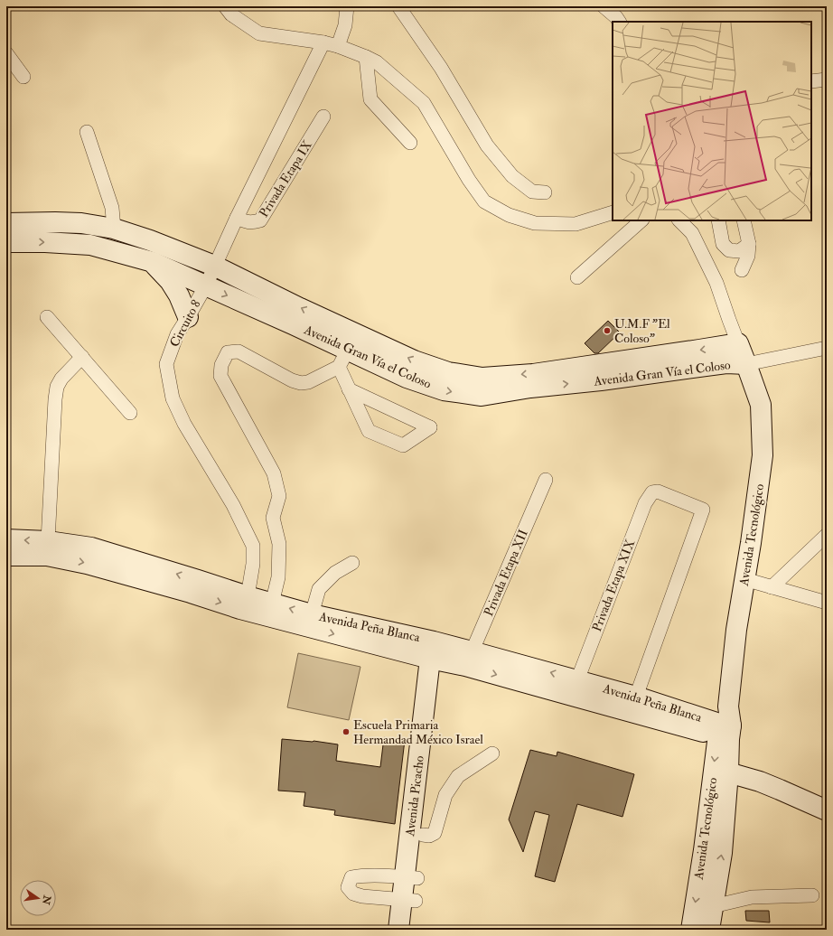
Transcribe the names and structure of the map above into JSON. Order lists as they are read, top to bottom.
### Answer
{
  "streets": {
    "main road": [
      "Avenida Gran Vía el Coloso",
      "Avenida Tecnológico",
      "Avenida Peña Blanca",
      "Avenida Picacho"
    ],
    "street": [
      "Privada Etapa IX",
      "Circuito 8",
      "Privada Etapa XII",
      "Privada Etapa XIX"
    ]
  },
  "crossings": [
    ["Privada Etapa IX", "Circuito 8"],
    ["Circuito 8", "Avenida Gran Vía el Coloso"],
    ["Circuito 8", "Avenida Peña Blanca"],
    ["Avenida Gran Vía el Coloso", "Avenida Tecnológico"],
    ["Avenida Tecnológico", "Avenida Peña Blanca"],
    ["Privada Etapa XII", "Avenida Peña Blanca"],
    ["Privada Etapa XIX", "Avenida Peña Blanca"],
    ["Avenida Peña Blanca", "Avenida Picacho"]
  ],
  "places": ["U.M.F \"El Coloso\"", "Escuela Primaria Hermandad México Israel"],
  "north": "right"
}
